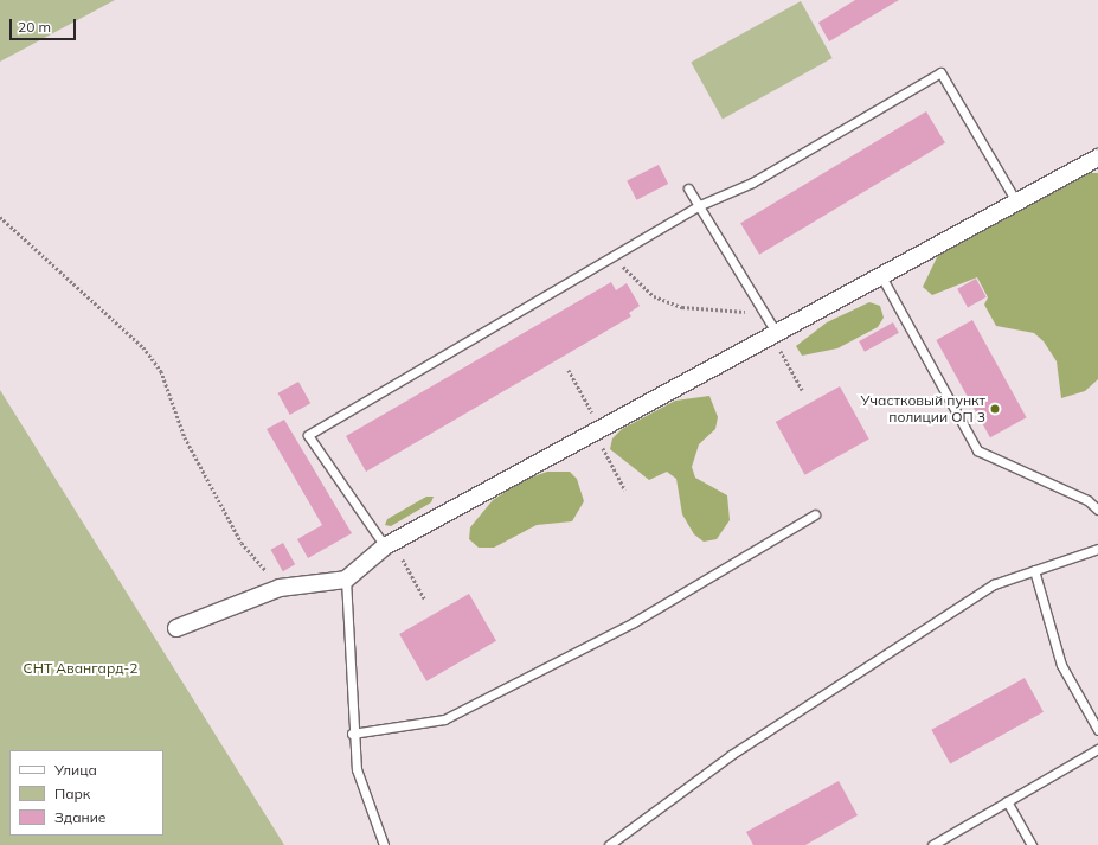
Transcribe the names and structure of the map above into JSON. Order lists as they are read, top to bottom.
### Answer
{
  "parks": ["СНТ Авангард-2"],
  "places": ["Участковый пункт полиции ОП 3"],
  "legend": ["Улица", "Парк", "Здание"],
  "scale_bar": "20 m"
}
